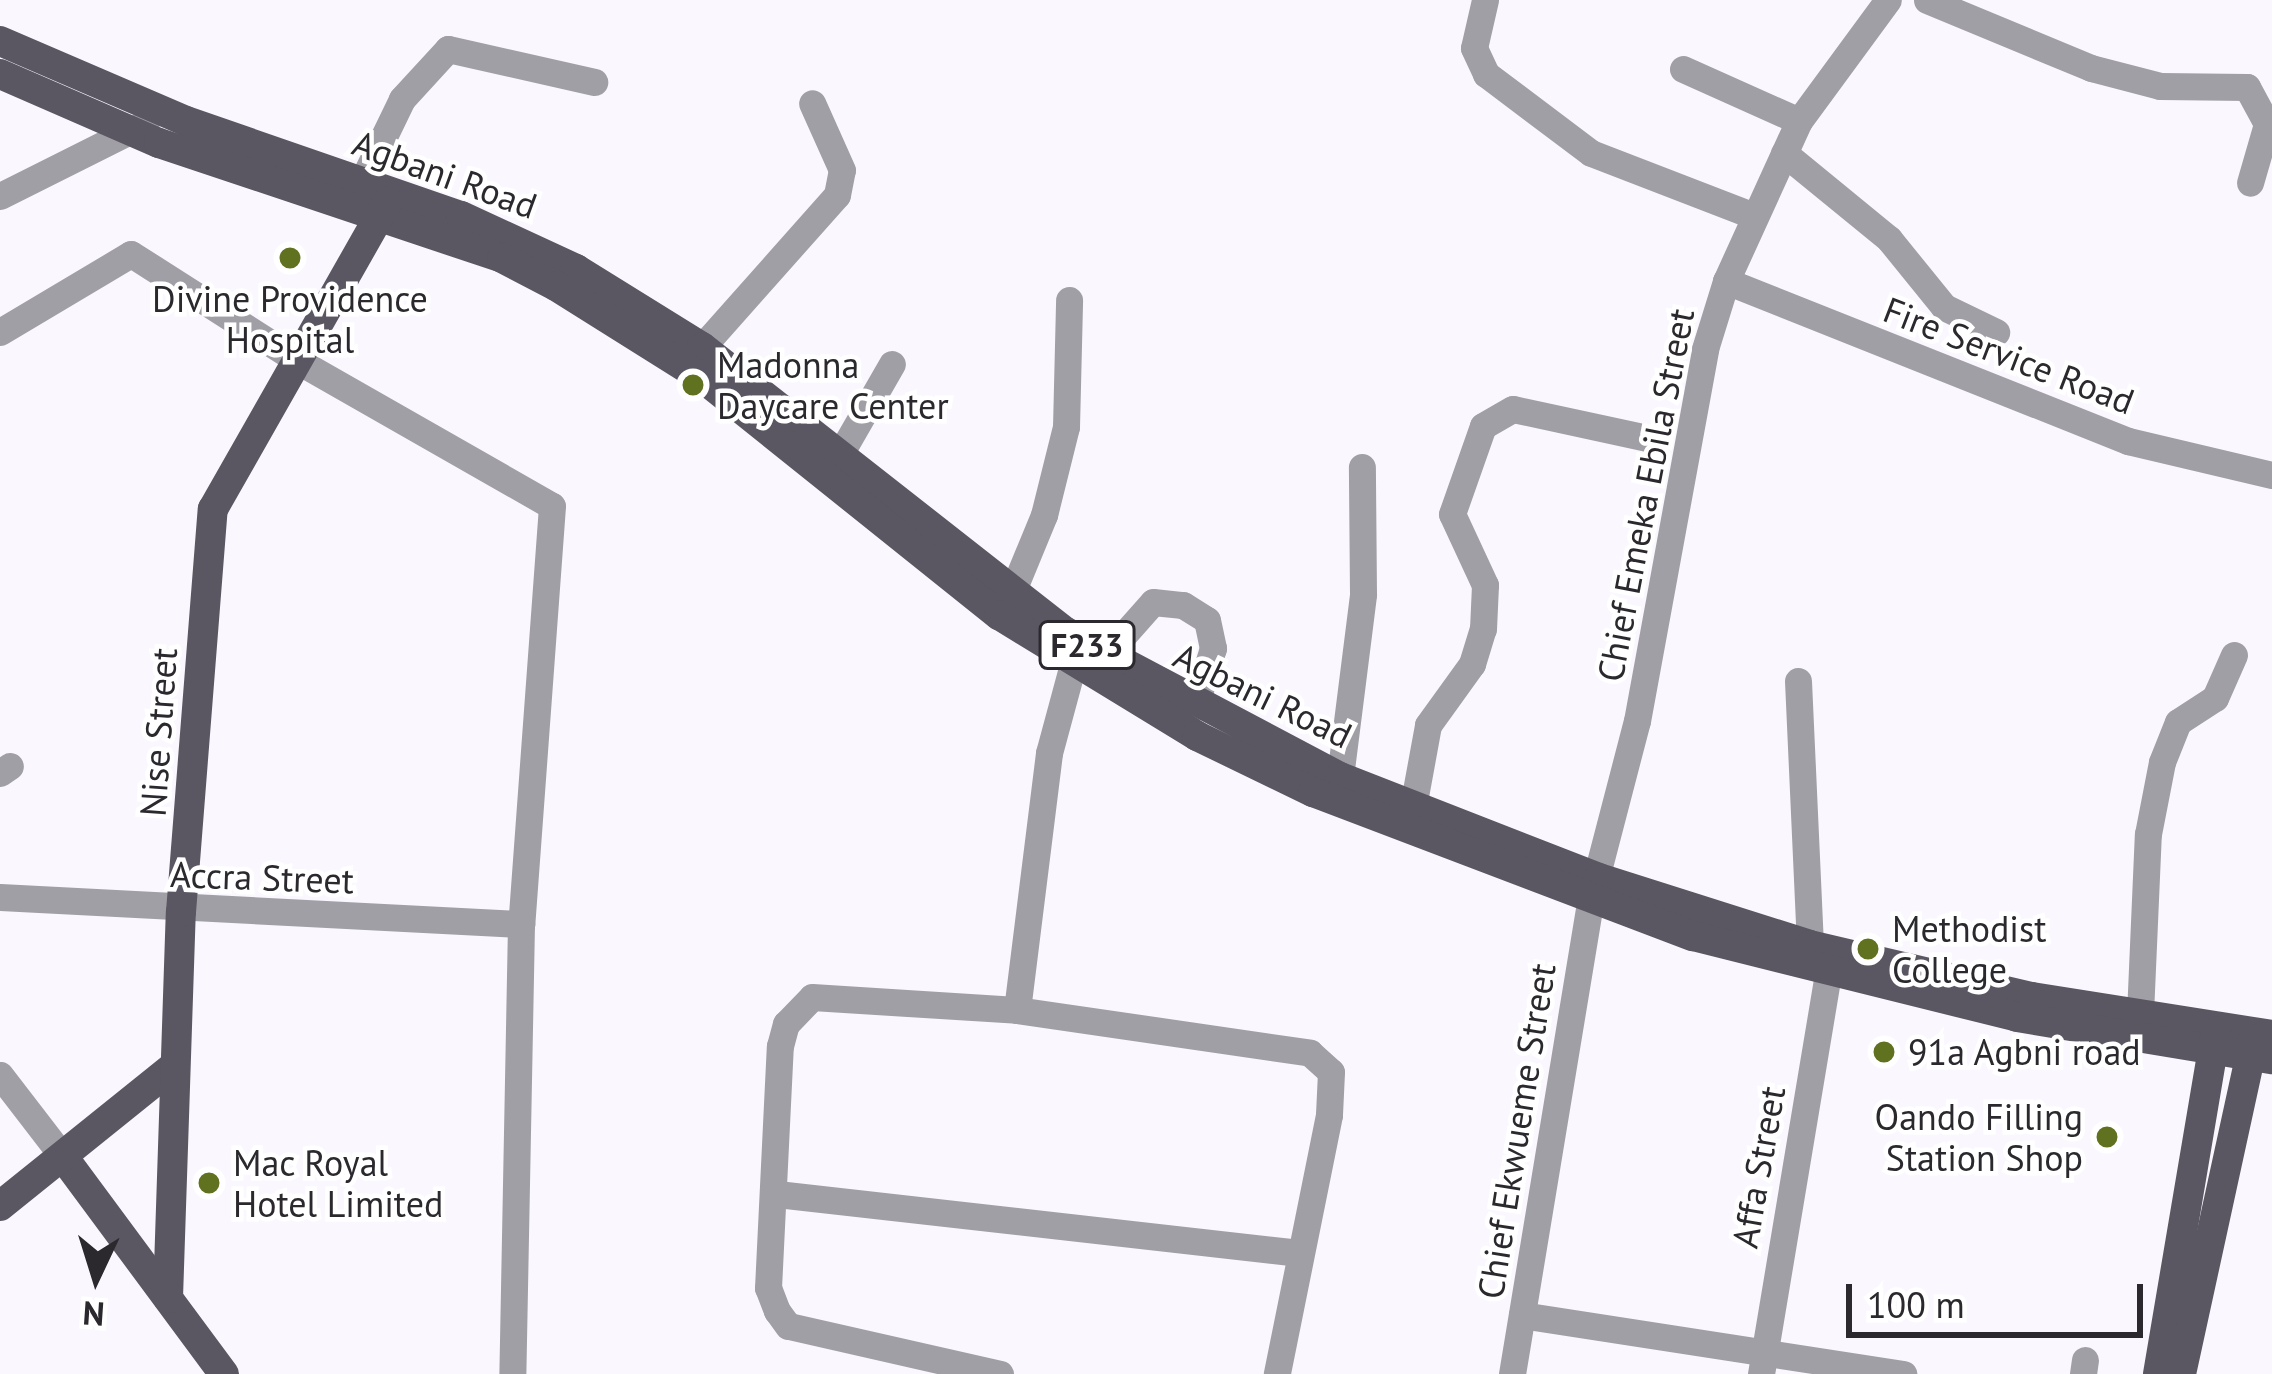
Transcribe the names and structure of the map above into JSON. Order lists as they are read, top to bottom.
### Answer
{
  "streets": {
    "main road": ["Agbani Road", "F233", "Nise Street"],
    "street": [
      "Fire Service Road",
      "Chief Emeka Ebila Street",
      "Accra Street",
      "Chief Ekwueme Street",
      "Affa Street"
    ]
  },
  "crossings": [
    ["Agbani Road", "Chief Emeka Ebila Street"],
    ["Agbani Road", "Nise Street"],
    ["Agbani Road", "Chief Ekwueme Street"],
    ["Agbani Road", "Affa Street"],
    ["Fire Service Road", "Chief Emeka Ebila Street"],
    ["Chief Emeka Ebila Street", "Chief Ekwueme Street"],
    ["Nise Street", "Accra Street"]
  ],
  "places": [
    "Divine Providence Hospital",
    "Madonna Daycare Center",
    "Methodist College",
    "91a Agbni road",
    "Oando Filling Station Shop",
    "Mac Royal Hotel Limited"
  ],
  "scale_bar": "100 m",
  "north": "bottom"
}
